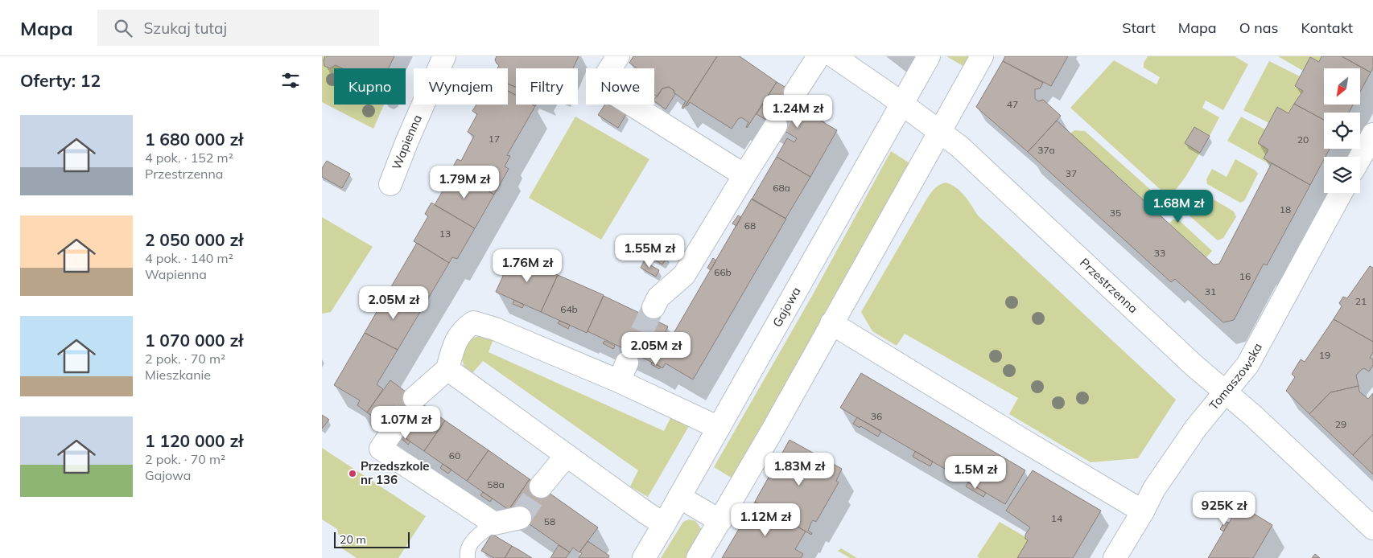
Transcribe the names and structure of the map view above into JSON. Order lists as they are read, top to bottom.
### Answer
{
  "streets": {
    "street": [
      "Wapienna",
      "Przestrzenna",
      "Gajowa",
      "Tomaszowska"
    ]
  },
  "crossings": [
    ["Przestrzenna", "Gajowa"],
    ["Przestrzenna", "Tomaszowska"]
  ],
  "places": ["Przedszkole nr 136"],
  "house_numbers": [
    "47",
    "17",
    "20",
    "37a",
    "37",
    "68a",
    "18",
    "35",
    "68",
    "13",
    "33",
    "66b",
    "16",
    "31",
    "21",
    "64b",
    "19",
    "36",
    "29",
    "60",
    "58a",
    "14",
    "58"
  ],
  "scale_bar": "20 m",
  "north": "bottom left",
  "page": {
    "header": "Mapa",
    "search": "Szukaj tutaj",
    "nav": [
      "Start",
      "Mapa",
      "O nas",
      "Kontakt"
    ],
    "heading": "Oferty: 12",
    "chip": [
      "Kupno",
      "Wynajem",
      "Filtry",
      "Nowe"
    ],
    "price": [
      "1.24M zł",
      "1.79M zł",
      "1.68M zł",
      "1.55M zł",
      "1.76M zł",
      "2.05M zł",
      "2.05M zł",
      "1.07M zł",
      "1.83M zł",
      "1.5M zł",
      "925K zł",
      "1.12M zł"
    ],
    "list": [
      {
        "name": "1 680 000 zł",
        "note": "4 pok. · 152 m² · Przestrzenna"
      },
      {
        "name": "2 050 000 zł",
        "note": "4 pok. · 140 m² · Wapienna"
      },
      {
        "name": "1 070 000 zł",
        "note": "2 pok. · 70 m² · Mieszkanie"
      },
      {
        "name": "1 120 000 zł",
        "note": "2 pok. · 70 m² · Gajowa"
      }
    ],
    "scale": "20 m"
  }
}
